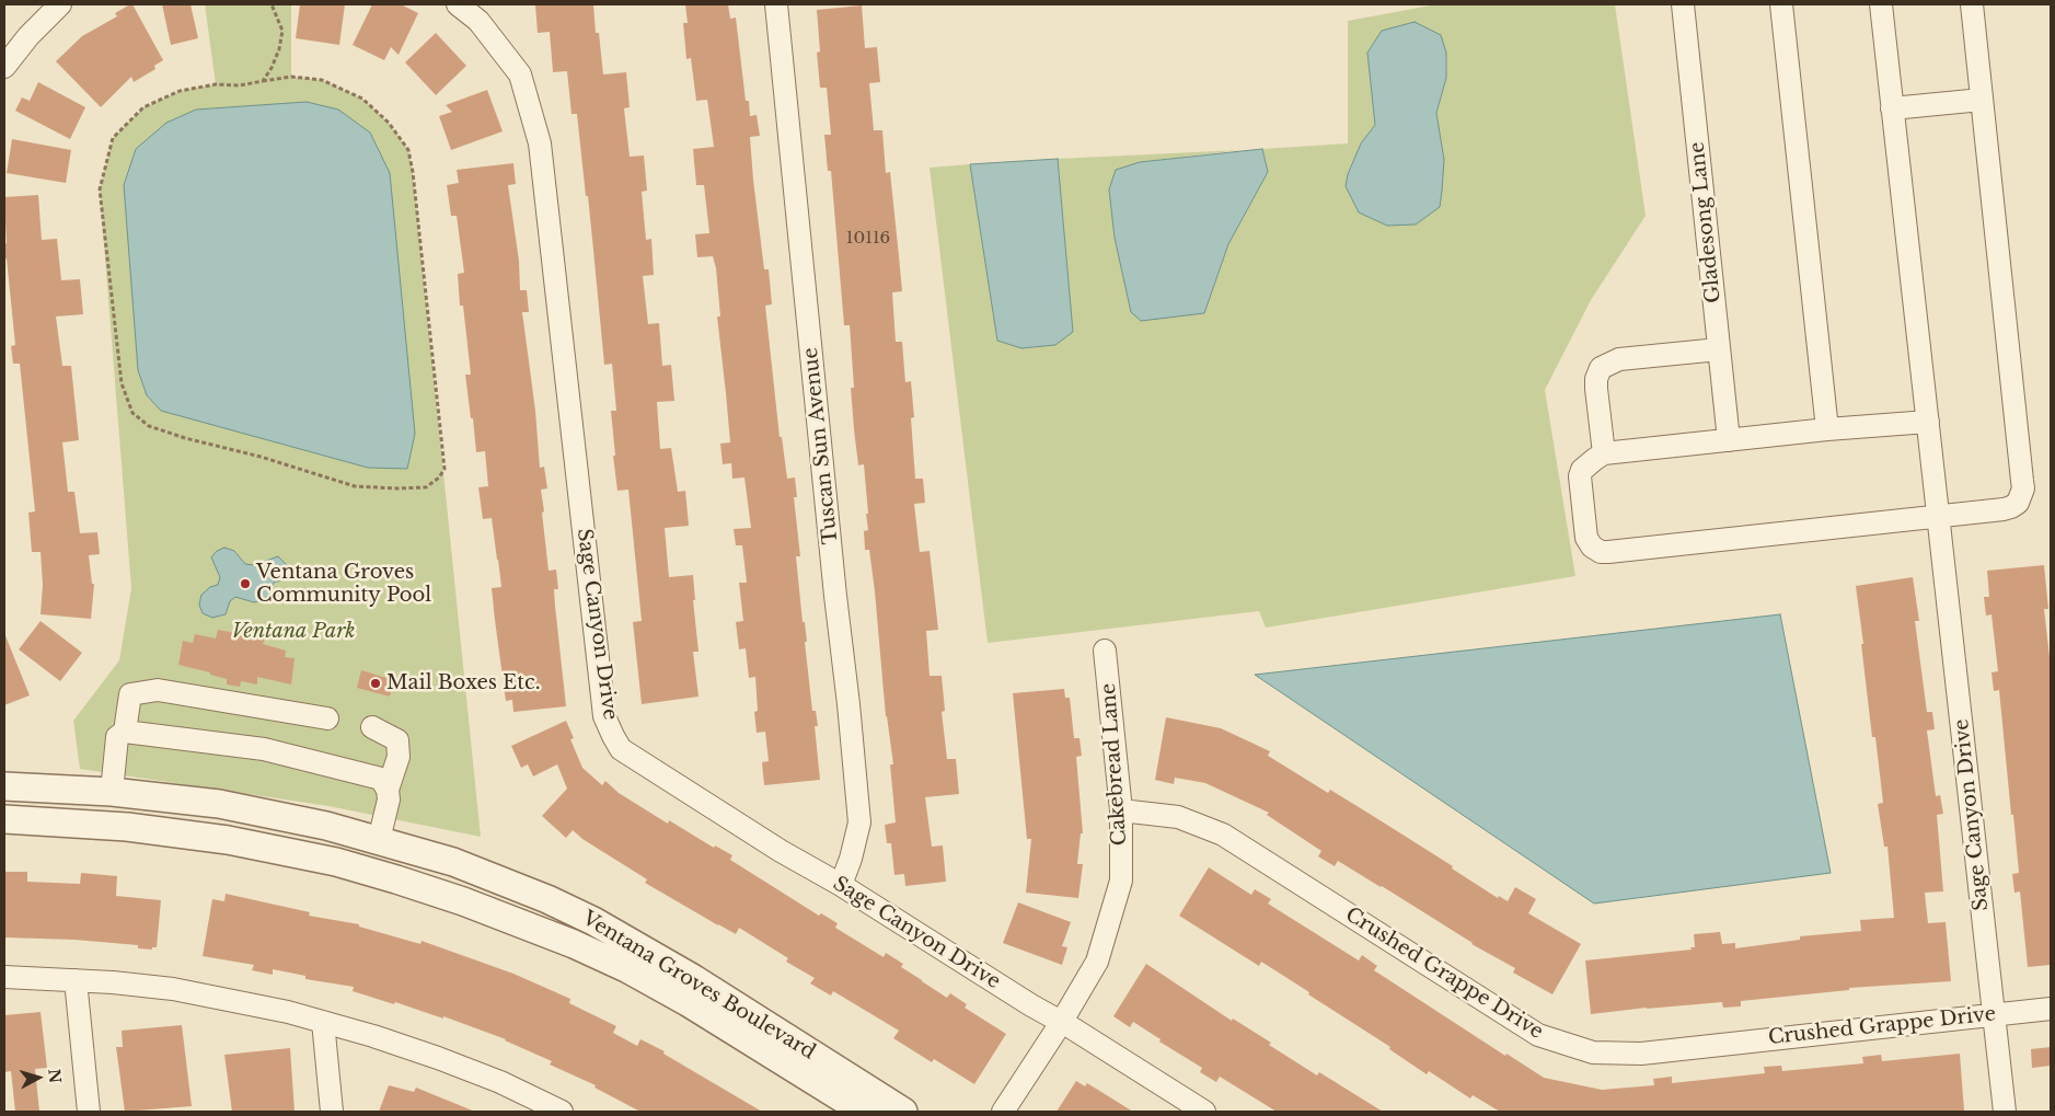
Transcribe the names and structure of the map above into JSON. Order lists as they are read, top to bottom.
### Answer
{
  "streets": {
    "street": [
      "Gladesong Lane",
      "Tuscan Sun Avenue",
      "Sage Canyon Drive",
      "Cakebread Lane",
      "Crushed Grappe Drive",
      "Ventana Groves Boulevard"
    ]
  },
  "crossings": [
    ["Tuscan Sun Avenue", "Sage Canyon Drive"],
    ["Sage Canyon Drive", "Cakebread Lane"],
    ["Sage Canyon Drive", "Crushed Grappe Drive"],
    ["Cakebread Lane", "Crushed Grappe Drive"]
  ],
  "parks": ["Ventana Park"],
  "places": ["Ventana Groves Community Pool", "Mail Boxes Etc."],
  "house_numbers": ["10116"],
  "north": "right"
}
